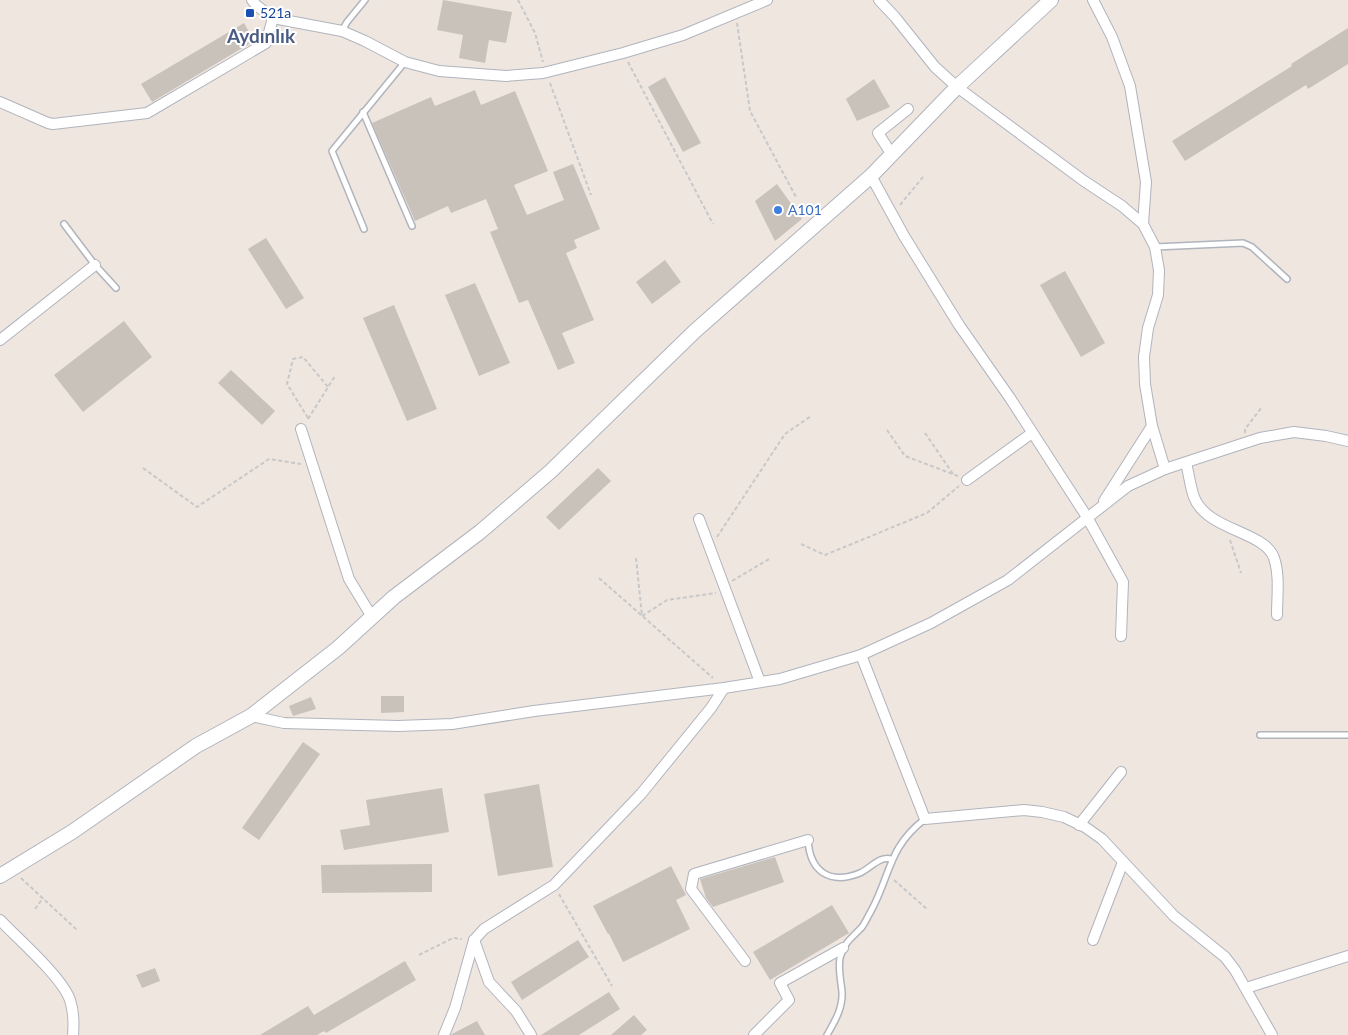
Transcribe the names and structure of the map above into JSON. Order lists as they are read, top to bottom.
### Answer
{
  "districts": ["Aydınlık"],
  "places": {
    "transit": ["521a"],
    "other": ["A101"]
  }
}
